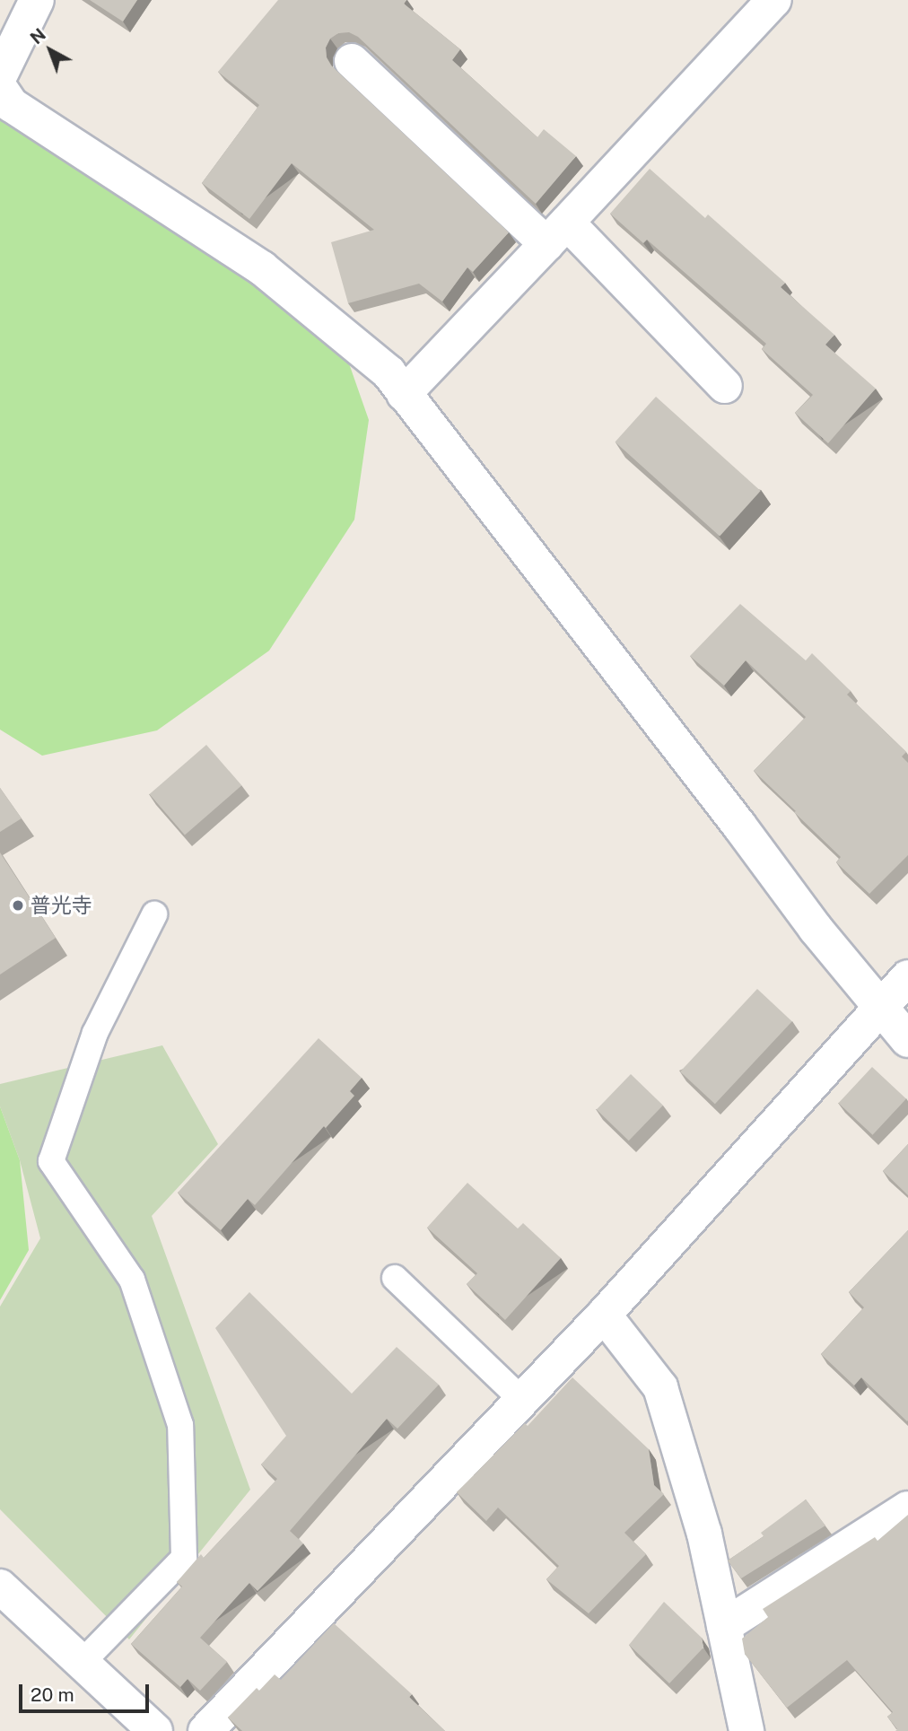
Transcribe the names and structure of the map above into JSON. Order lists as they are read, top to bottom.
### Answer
{
  "places": ["普光寺"],
  "scale_bar": "20 m",
  "north": "top left"
}
